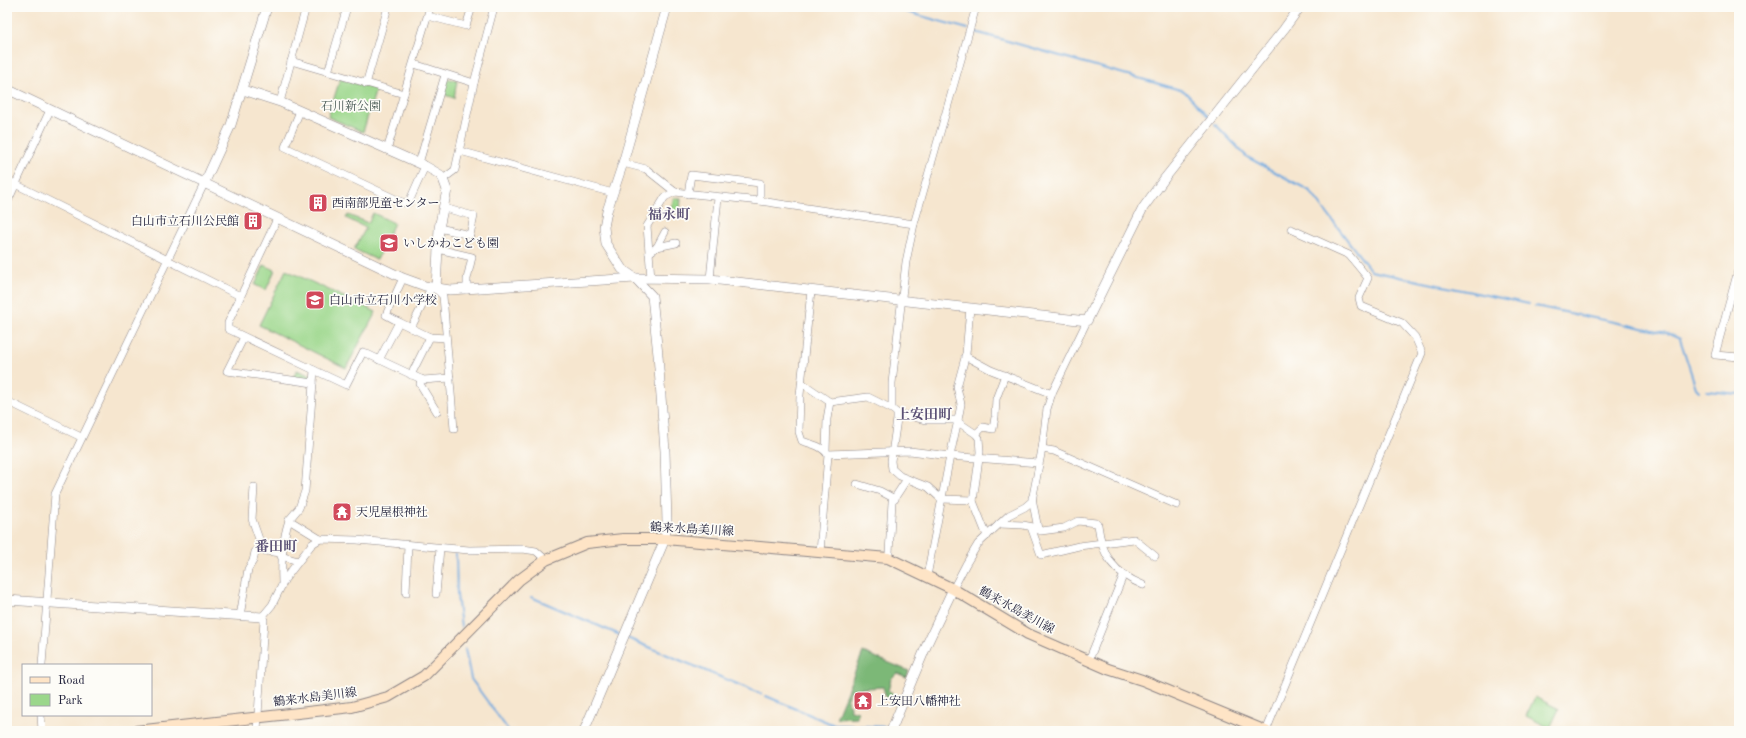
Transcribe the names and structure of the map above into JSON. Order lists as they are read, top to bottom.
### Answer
{
  "streets": {
    "main road": ["鶴来水島美川線"]
  },
  "districts": ["福永町", "上安田町", "番田町"],
  "parks": ["石川新公園"],
  "places": {
    "building": ["西南部児童センター", "白山市立石川公民館"],
    "school or university": ["いしかわこども園", "白山市立石川小学校"],
    "temple": ["天児屋根神社", "上安田八幡神社"]
  },
  "legend": ["Road", "Park"]
}
